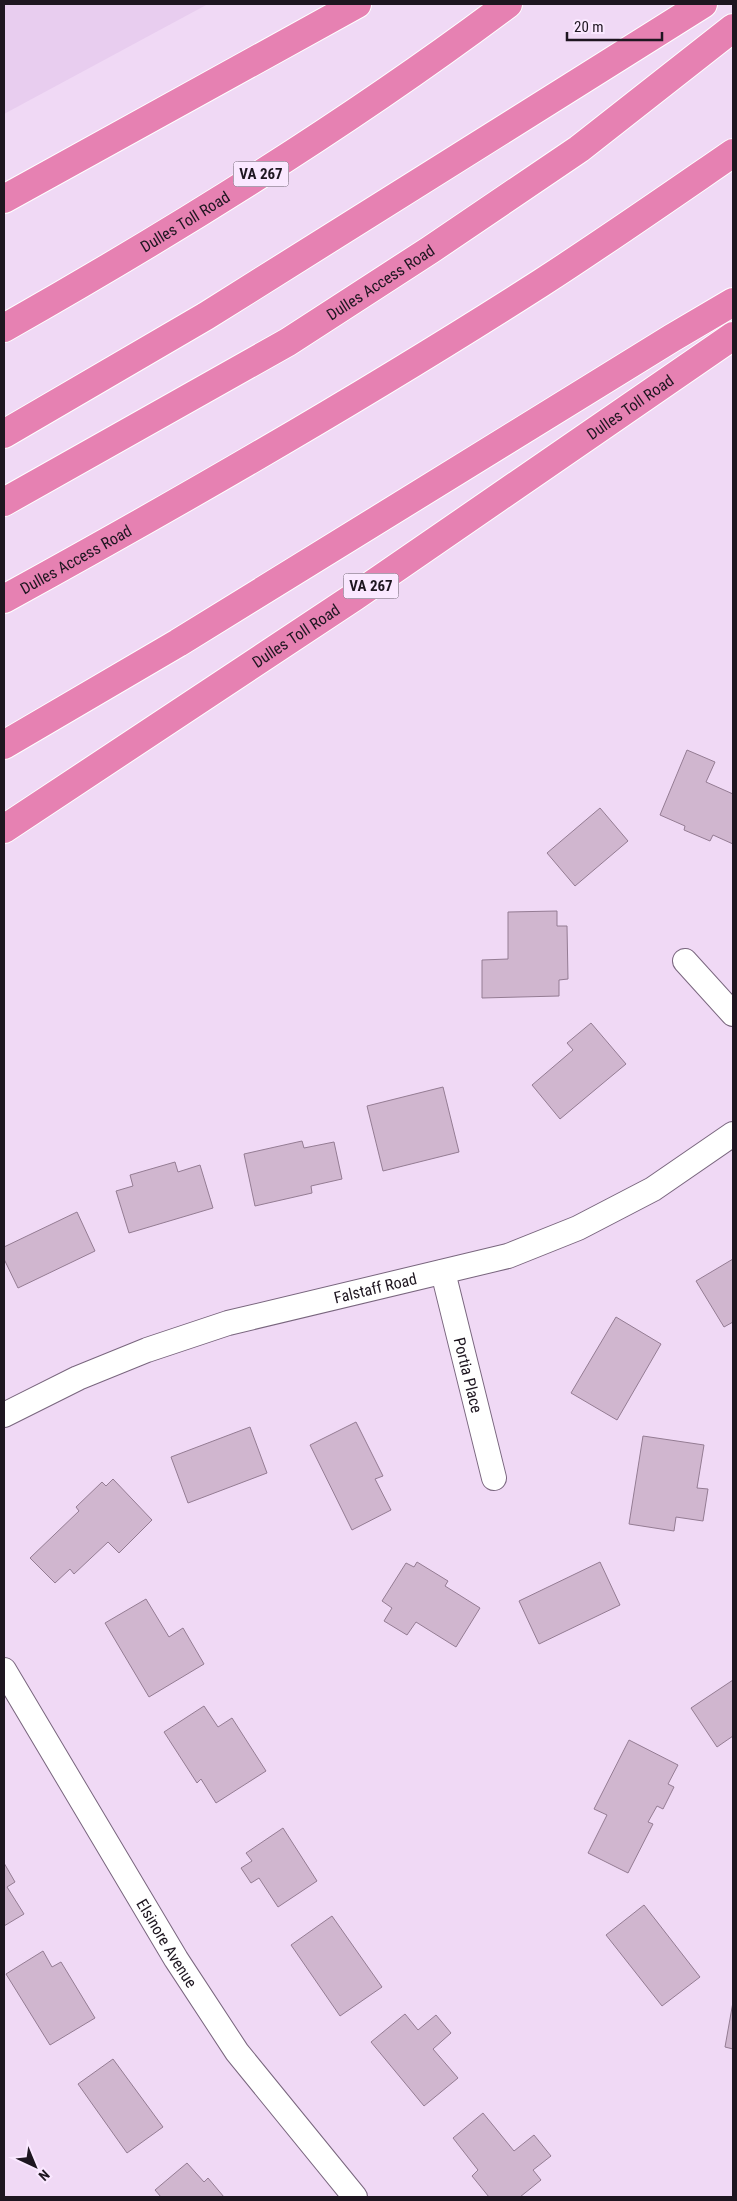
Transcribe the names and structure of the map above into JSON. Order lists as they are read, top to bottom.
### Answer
{
  "streets": {
    "highway": ["VA 267", "Dulles Toll Road", "Dulles Access Road"],
    "street": ["Falstaff Road", "Portia Place", "Elsinore Avenue"]
  },
  "crossings": [
    ["Falstaff Road", "Portia Place"]
  ],
  "scale_bar": "20 m",
  "north": "bottom right"
}
